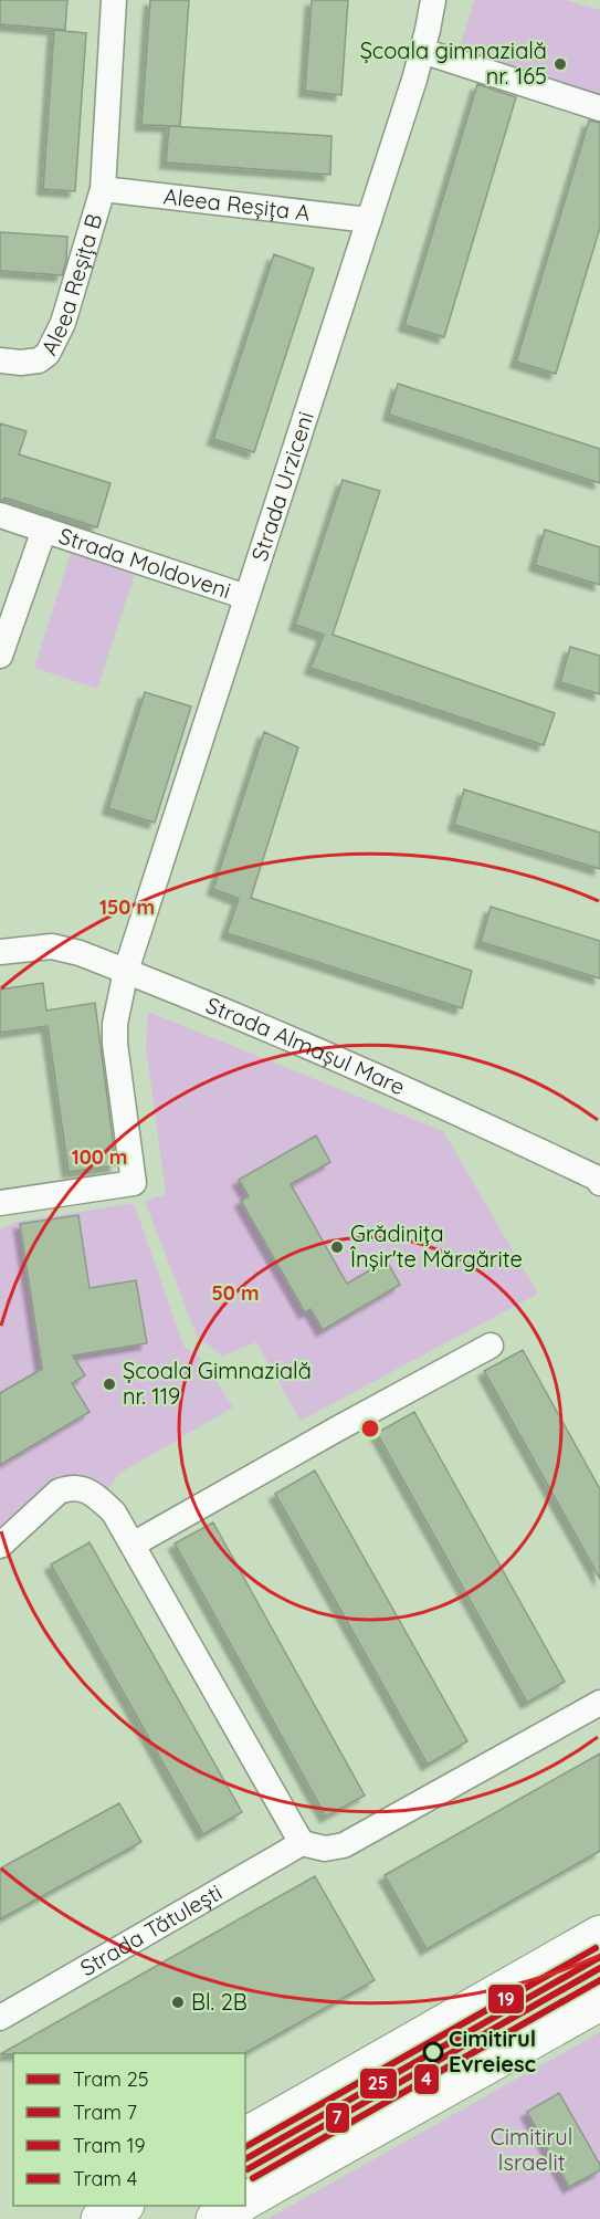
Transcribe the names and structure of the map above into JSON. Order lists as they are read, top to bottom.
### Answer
{
  "streets": {
    "street": [
      "Aleea Reșița A",
      "Aleea Reșița B",
      "Strada Urziceni",
      "Strada Moldoveni",
      "Strada Almașul Mare",
      "Strada Tătulești"
    ]
  },
  "crossings": [
    ["Aleea Reșița A", "Aleea Reșița B"],
    ["Aleea Reșița A", "Strada Urziceni"],
    ["Strada Urziceni", "Strada Moldoveni"],
    ["Strada Urziceni", "Strada Almașul Mare"]
  ],
  "parks": ["Cimitirul Israelit"],
  "places": [
    "Școala gimnazială nr. 165",
    "Grădinița Înșir'te Mărgărite",
    "Școala Gimnazială nr. 119",
    "Bl. 2B",
    "Cimitirul Evreiesc"
  ],
  "lines": [
    "tram line 19",
    "tram line 25",
    "tram line 7",
    "tram line 4"
  ],
  "legend": [
    "Tram 25",
    "Tram 7",
    "Tram 19",
    "Tram 4"
  ],
  "rings": ["150 m", "100 m", "50 m"]
}
